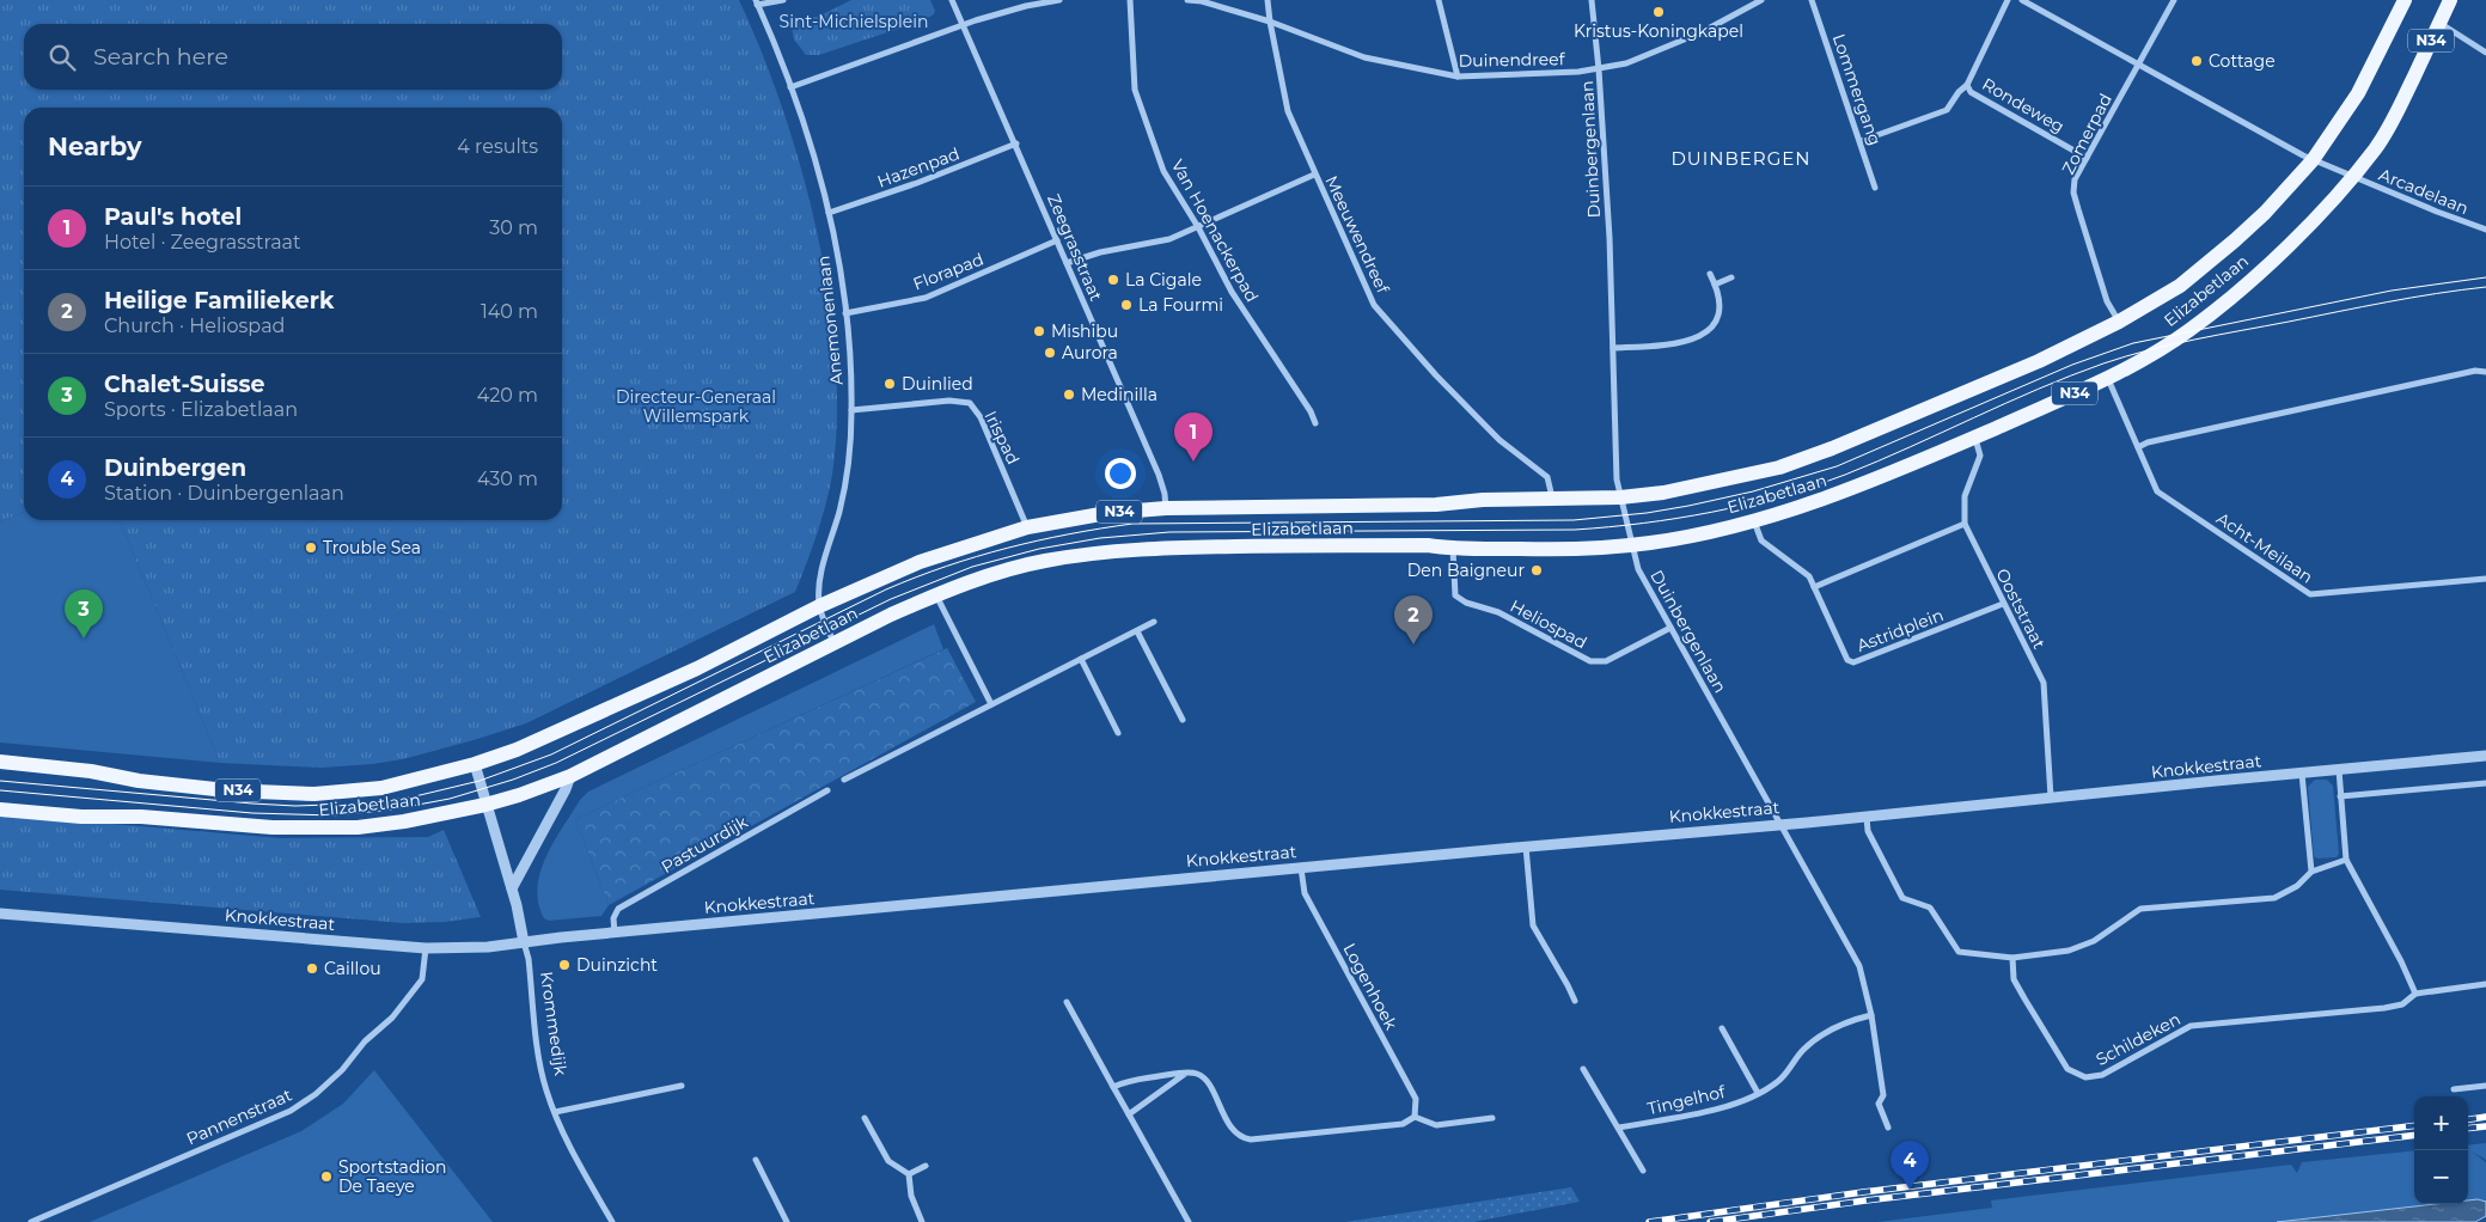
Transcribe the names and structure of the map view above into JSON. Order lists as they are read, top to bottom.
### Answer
{
  "streets": {
    "main road": ["N34", "Elizabetlaan"],
    "street": [
      "Duinendreef",
      "Lommergang",
      "Rondeweg",
      "Zomerpad",
      "Duinbergenlaan",
      "Hazenpad",
      "Arcadelaan",
      "Van Hoenackerpad",
      "Meeuwendreef",
      "Zeegrasstraat",
      "Florapad",
      "Anemonenlaan",
      "Irispad",
      "Acht-Meilaan",
      "Ooststraat",
      "Heliospad",
      "Astridplein",
      "Knokkestraat",
      "Pastuurdijk",
      "Logenhoek",
      "Krommedijk",
      "Schildeken",
      "Tingelhof",
      "Pannenstraat"
    ]
  },
  "crossings": [
    ["Duinendreef", "Duinbergenlaan"],
    ["Duinendreef", "Meeuwendreef"],
    ["Rondeweg", "Zomerpad"],
    ["Zomerpad", "Arcadelaan"],
    ["Zomerpad", "Elizabetlaan"],
    ["Duinbergenlaan", "Elizabetlaan"],
    ["Duinbergenlaan", "Heliospad"],
    ["Duinbergenlaan", "Knokkestraat"],
    ["Duinbergenlaan", "Tingelhof"],
    ["Hazenpad", "Zeegrasstraat"],
    ["Hazenpad", "Anemonenlaan"],
    ["Arcadelaan", "Elizabetlaan"],
    ["Meeuwendreef", "Elizabetlaan"],
    ["Zeegrasstraat", "Florapad"],
    ["Zeegrasstraat", "Elizabetlaan"],
    ["Florapad", "Anemonenlaan"],
    ["Elizabetlaan", "Anemonenlaan"],
    ["Elizabetlaan", "Irispad"],
    ["Elizabetlaan", "Acht-Meilaan"],
    ["Elizabetlaan", "Ooststraat"],
    ["Elizabetlaan", "Heliospad"],
    ["Elizabetlaan", "Astridplein"],
    ["Elizabetlaan", "Krommedijk"],
    ["Anemonenlaan", "Irispad"],
    ["Ooststraat", "Astridplein"],
    ["Ooststraat", "Knokkestraat"],
    ["Knokkestraat", "Pastuurdijk"],
    ["Knokkestraat", "Logenhoek"],
    ["Knokkestraat", "Krommedijk"],
    ["Knokkestraat", "Pannenstraat"]
  ],
  "districts": ["DUINBERGEN"],
  "parks": ["Sint-Michielsplein", "Directeur-Generaal Willemspark"],
  "places": [
    "Kristus-Koningkapel",
    "Cottage",
    "La Cigale",
    "La Fourmi",
    "Mishibu",
    "Aurora",
    "Duinlied",
    "Medinilla",
    "Trouble Sea",
    "Den Baigneur",
    "Duinzicht",
    "Caillou",
    "Sportstadion De Taeye"
  ],
  "page": {
    "search": "Search here",
    "heading": ["Nearby", "4 results"],
    "list": [
      {
        "mark": "1",
        "name": "Paul's hotel",
        "note": "Hotel · Zeegrasstraat",
        "value": "30 m"
      },
      {
        "mark": "2",
        "name": "Heilige Familiekerk",
        "note": "Church · Heliospad",
        "value": "140 m"
      },
      {
        "mark": "3",
        "name": "Chalet-Suisse",
        "note": "Sports · Elizabetlaan",
        "value": "420 m"
      },
      {
        "mark": "4",
        "name": "Duinbergen",
        "note": "Station · Duinbergenlaan",
        "value": "430 m"
      }
    ],
    "pins": [
      "1",
      "3",
      "2",
      "4"
    ],
    "map_buttons": ["+", "−"]
  }
}
